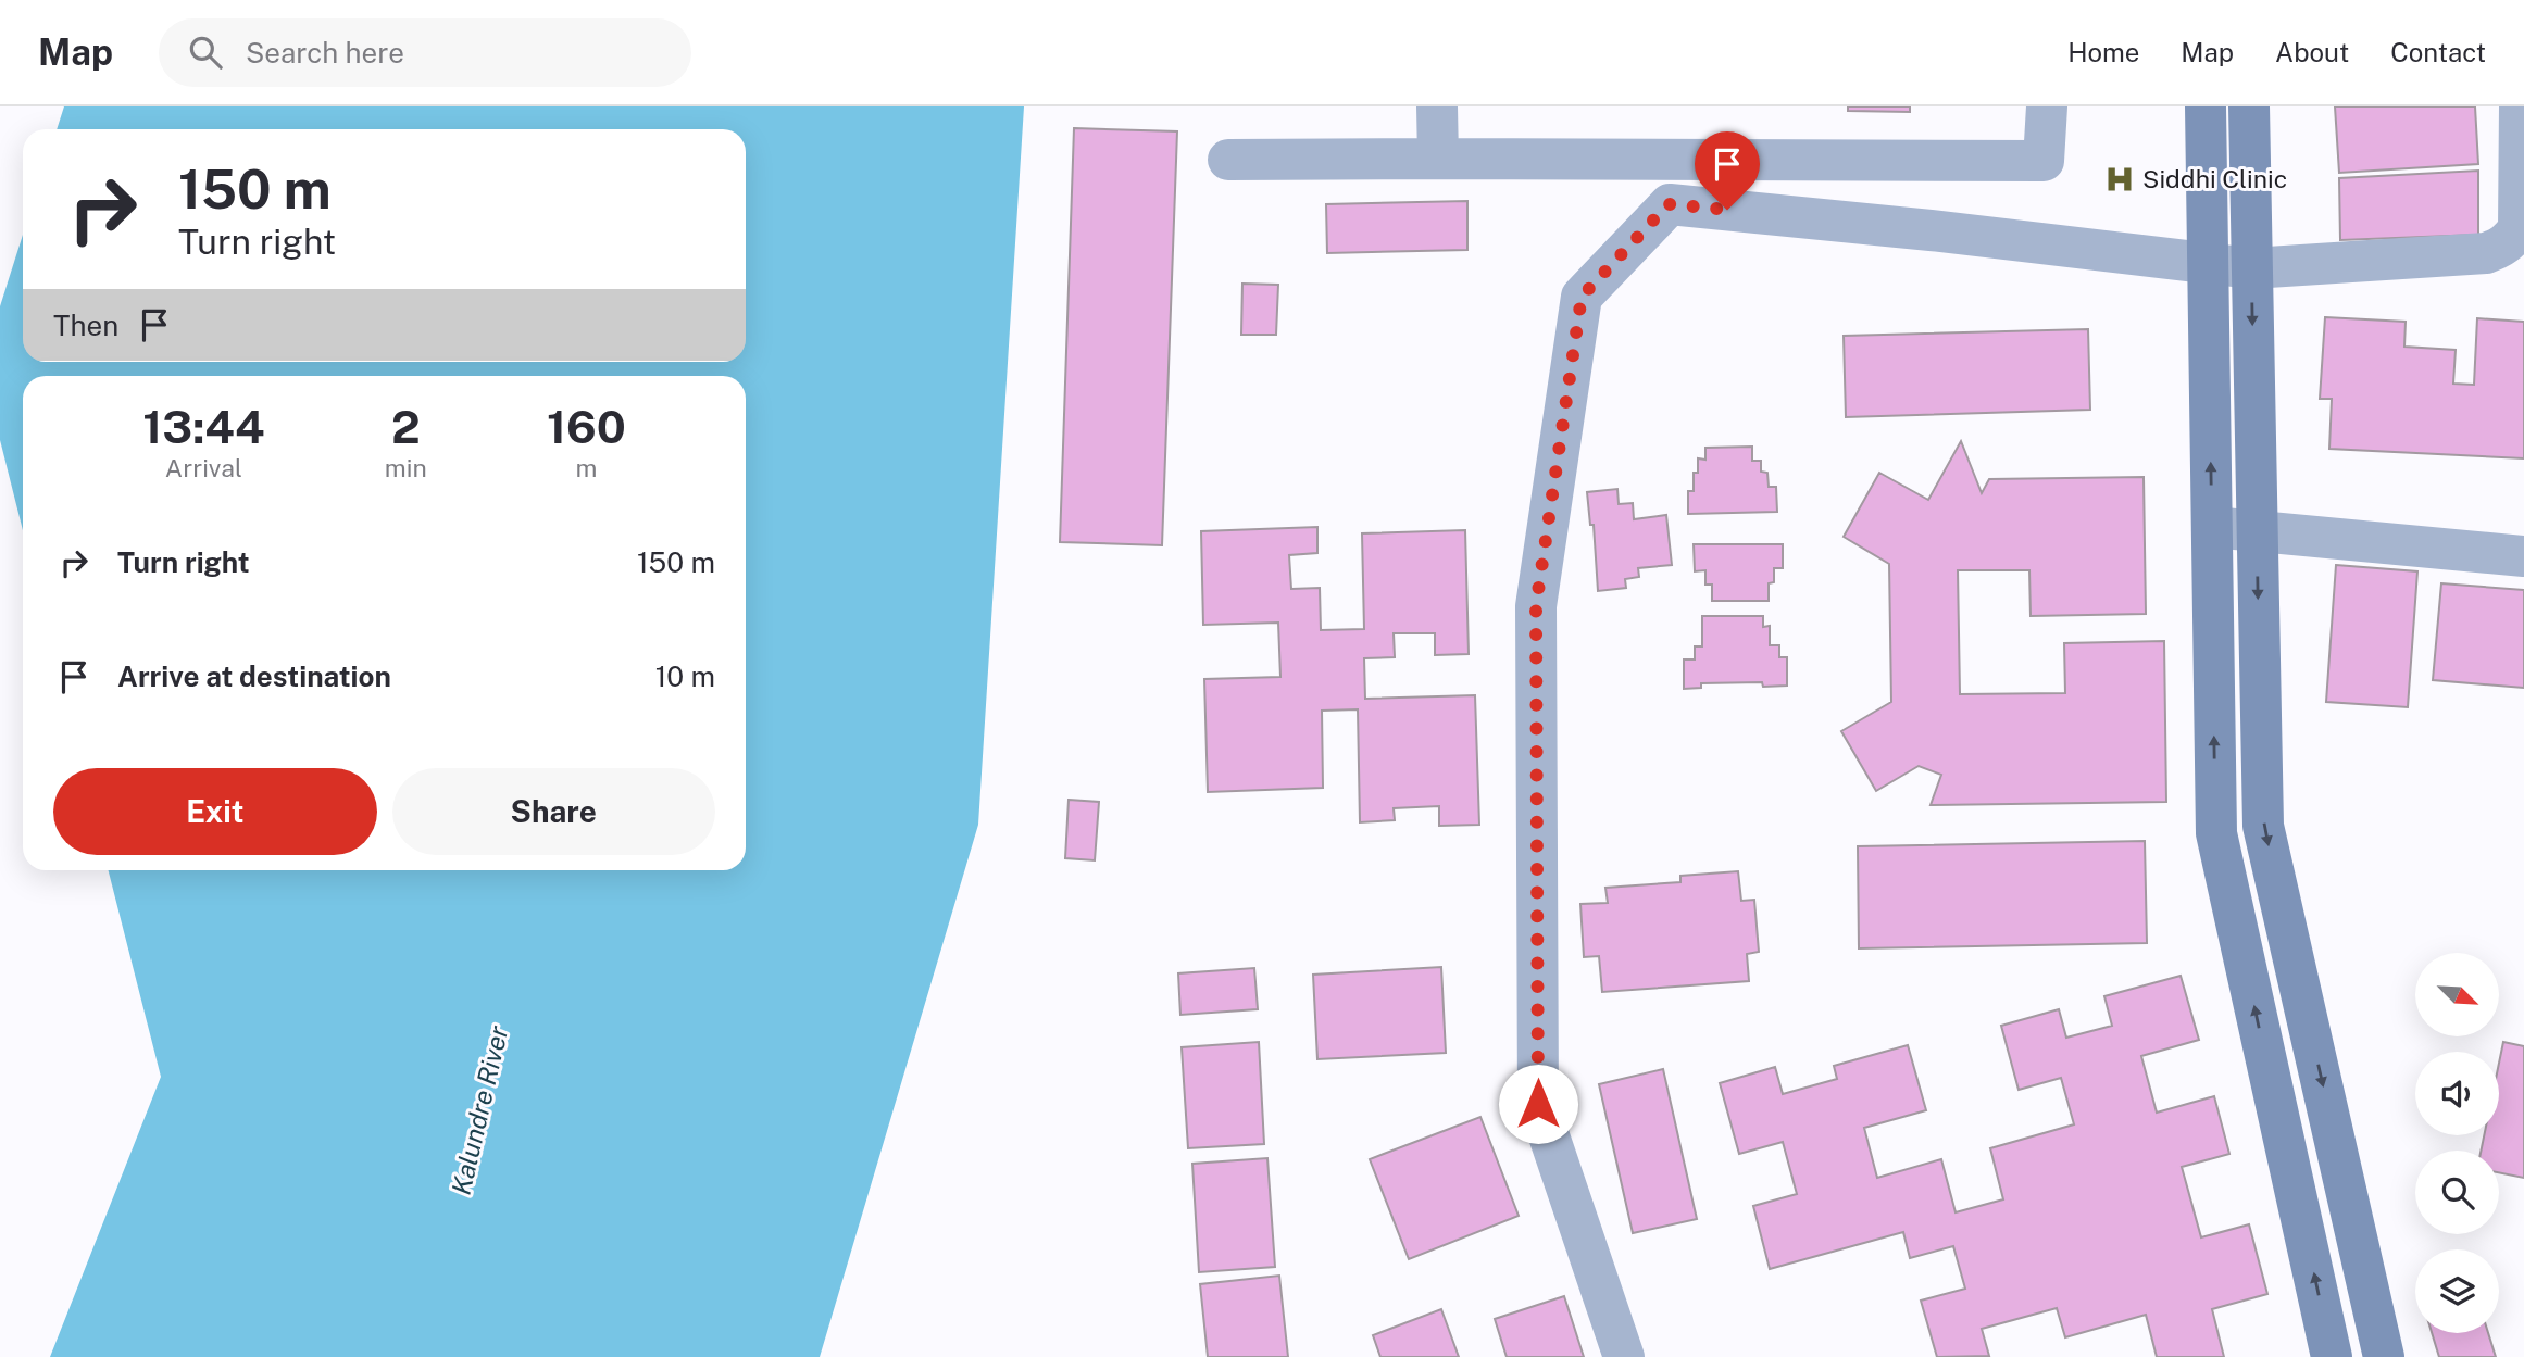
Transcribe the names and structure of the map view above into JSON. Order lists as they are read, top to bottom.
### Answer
{
  "water": ["Kalundre River"],
  "places": {
    "hospital": ["Siddhi Clinic"]
  },
  "north": "bottom right",
  "page": {
    "header": "Map",
    "search": "Search here",
    "nav": [
      "Home",
      "Map",
      "About",
      "Contact"
    ],
    "turn": ["150 m", "Turn right"],
    "then": "Then",
    "eta": [
      "13:44",
      "Arrival",
      "2",
      "min",
      "160",
      "m"
    ],
    "list": [
      {
        "name": "Turn right",
        "value": "150 m"
      },
      {
        "name": "Arrive at destination",
        "value": "10 m"
      }
    ],
    "buttons": ["Exit", "Share"]
  }
}
